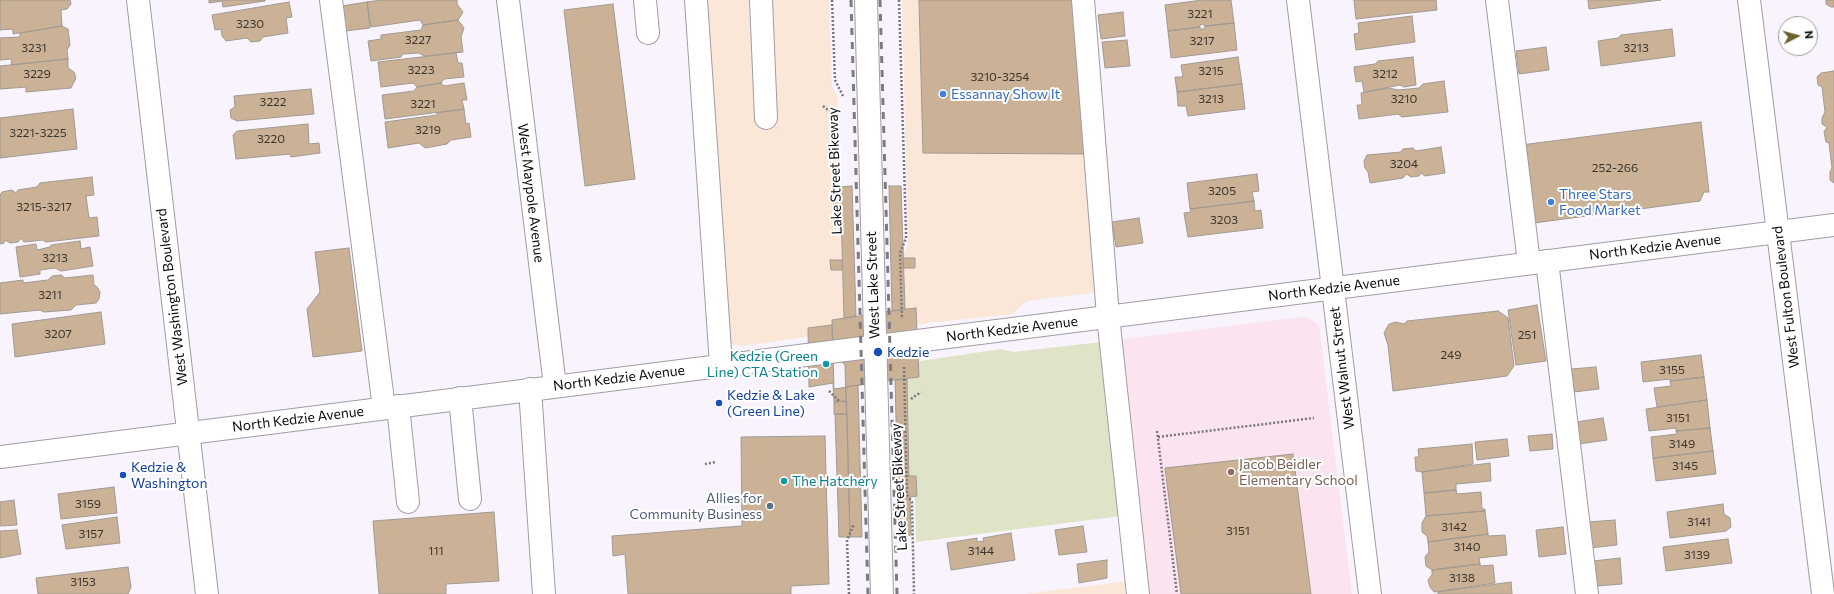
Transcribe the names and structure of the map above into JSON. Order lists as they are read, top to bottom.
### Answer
{
  "streets": {
    "main road": [
      "West Maypole Avenue",
      "North Kedzie Avenue",
      "West Lake Street",
      "West Washington Boulevard",
      "West Fulton Boulevard",
      "West Walnut Street"
    ],
    "path": ["Lake Street Bikeway"]
  },
  "crossings": [
    ["West Maypole Avenue", "North Kedzie Avenue"],
    ["North Kedzie Avenue", "West Lake Street"],
    ["North Kedzie Avenue", "West Washington Boulevard"],
    ["North Kedzie Avenue", "West Fulton Boulevard"],
    ["North Kedzie Avenue", "West Walnut Street"]
  ],
  "places": [
    "Essannay Show It",
    "Three Stars Food Market",
    "Kedzie",
    "Kedzie (Green Line) CTA Station",
    "Kedzie & Lake (Green Line)",
    "Jacob Beidler Elementary School",
    "Kedzie & Washington",
    "The Hatchery",
    "Allies for Community Business"
  ],
  "house_numbers": [
    "3221",
    "3230",
    "3227",
    "3217",
    "3231",
    "3213",
    "3223",
    "3215",
    "3229",
    "3212",
    "3210-3254",
    "3213",
    "3210",
    "3222",
    "3221",
    "3219",
    "3221-3225",
    "3220",
    "3204",
    "252-266",
    "3205",
    "3215-3217",
    "3203",
    "3213",
    "3211",
    "3207",
    "251",
    "249",
    "3155",
    "3151",
    "3149",
    "3145",
    "3159",
    "3141",
    "3142",
    "3151",
    "3157",
    "3140",
    "111",
    "3144",
    "3139",
    "3138",
    "3153"
  ],
  "north": "right"
}
